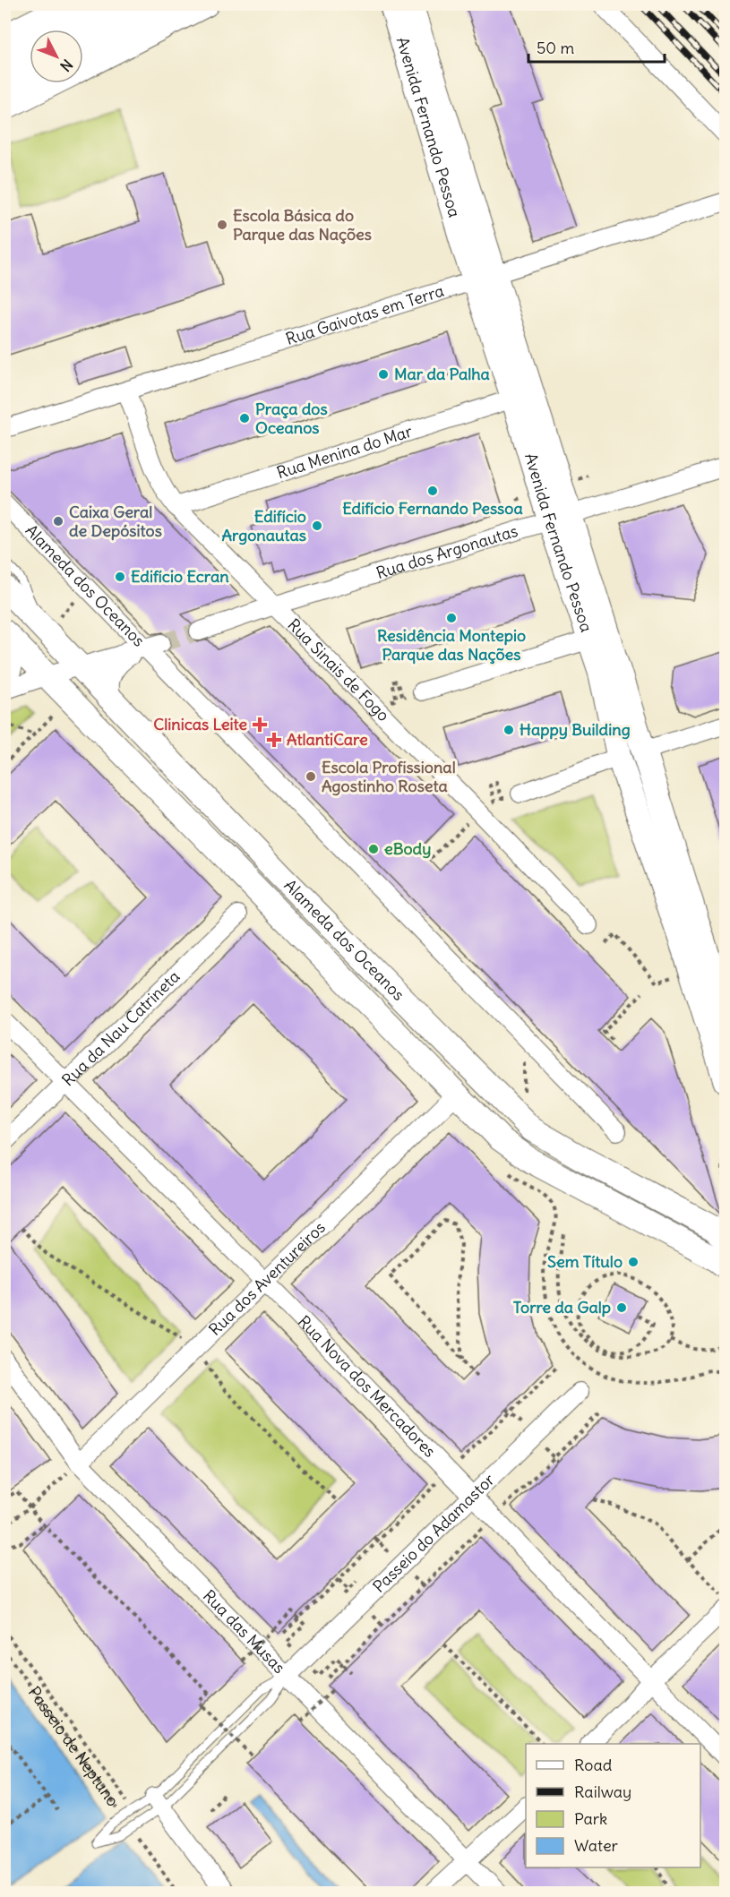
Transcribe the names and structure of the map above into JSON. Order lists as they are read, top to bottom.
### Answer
{
  "streets": {
    "street": [
      "Avenida Fernando Pessoa",
      "Rua Gaivotas em Terra",
      "Rua Menina do Mar",
      "Rua dos Argonautas",
      "Alameda dos Oceanos",
      "Rua Sinais de Fogo",
      "Rua da Nau Catrineta",
      "Rua dos Aventureiros",
      "Rua Nova dos Mercadores",
      "Passeio do Adamastor",
      "Rua das Musas"
    ],
    "path": ["Passeio de Neptuno"]
  },
  "crossings": [
    ["Avenida Fernando Pessoa", "Rua Gaivotas em Terra"],
    ["Avenida Fernando Pessoa", "Rua Menina do Mar"],
    ["Avenida Fernando Pessoa", "Rua dos Argonautas"],
    ["Rua Gaivotas em Terra", "Rua Sinais de Fogo"],
    ["Rua Menina do Mar", "Rua Sinais de Fogo"],
    ["Rua dos Argonautas", "Rua Sinais de Fogo"],
    ["Alameda dos Oceanos", "Rua dos Aventureiros"],
    ["Rua da Nau Catrineta", "Rua Nova dos Mercadores"],
    ["Rua dos Aventureiros", "Rua Nova dos Mercadores"],
    ["Rua dos Aventureiros", "Rua das Musas"],
    ["Rua Nova dos Mercadores", "Passeio do Adamastor"],
    ["Passeio do Adamastor", "Rua das Musas"]
  ],
  "places": {
    "other": [
      "Escola Básica do Parque das Nações",
      "Mar da Palha",
      "Praça dos Oceanos",
      "Edifício Fernando Pessoa",
      "Caixa Geral de Depósitos",
      "Edifício Argonautas",
      "Edifício Ecran",
      "Residência Montepio Parque das Nações",
      "Happy Building",
      "Escola Profissional Agostinho Roseta",
      "eBody",
      "Sem Título",
      "Torre da Galp"
    ],
    "health": ["Clinicas Leite", "AtlantiCare"]
  },
  "legend": [
    "Road",
    "Railway",
    "Park",
    "Water"
  ],
  "scale_bar": "50 m",
  "north": "bottom right"
}
